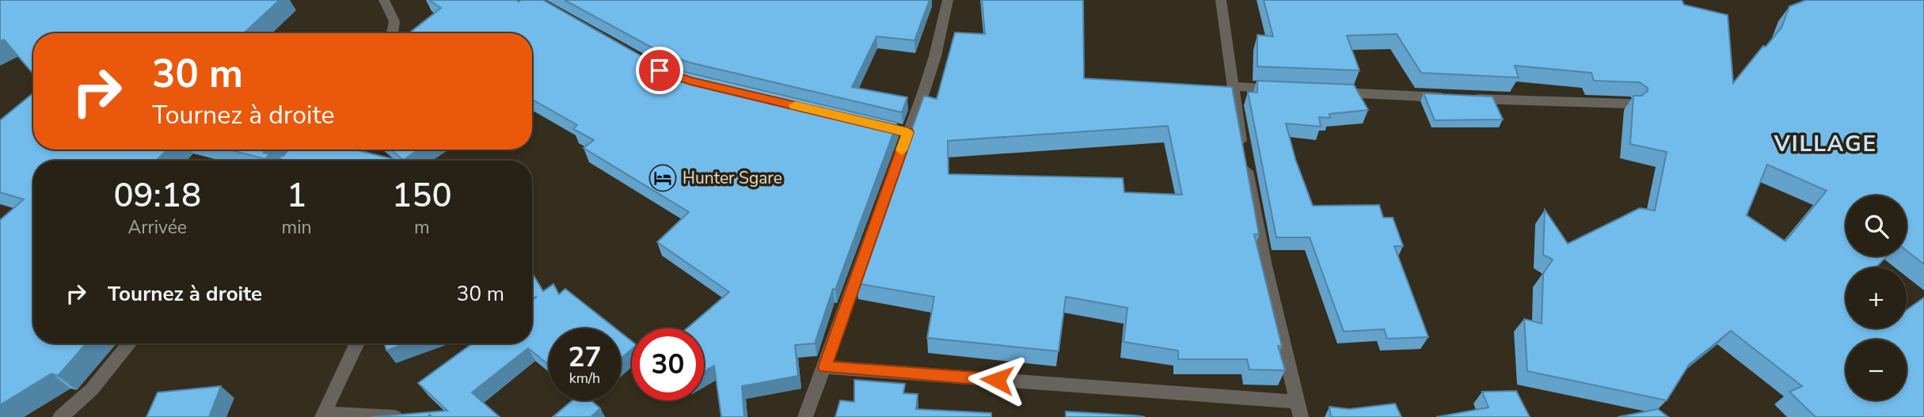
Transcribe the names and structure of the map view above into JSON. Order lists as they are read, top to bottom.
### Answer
{
  "districts": ["VILLAGE"],
  "places": {
    "hotel": ["Hunter Sgare"]
  },
  "page": {
    "turn": ["30 m", "Tournez à droite"],
    "eta": [
      "09:18",
      "Arrivée",
      "1",
      "min",
      "150",
      "m"
    ],
    "map_buttons": ["+", "−"],
    "list": [
      {
        "name": "Tournez à droite",
        "value": "30 m"
      }
    ],
    "speed": "27 km/h",
    "limit": "30"
  }
}
